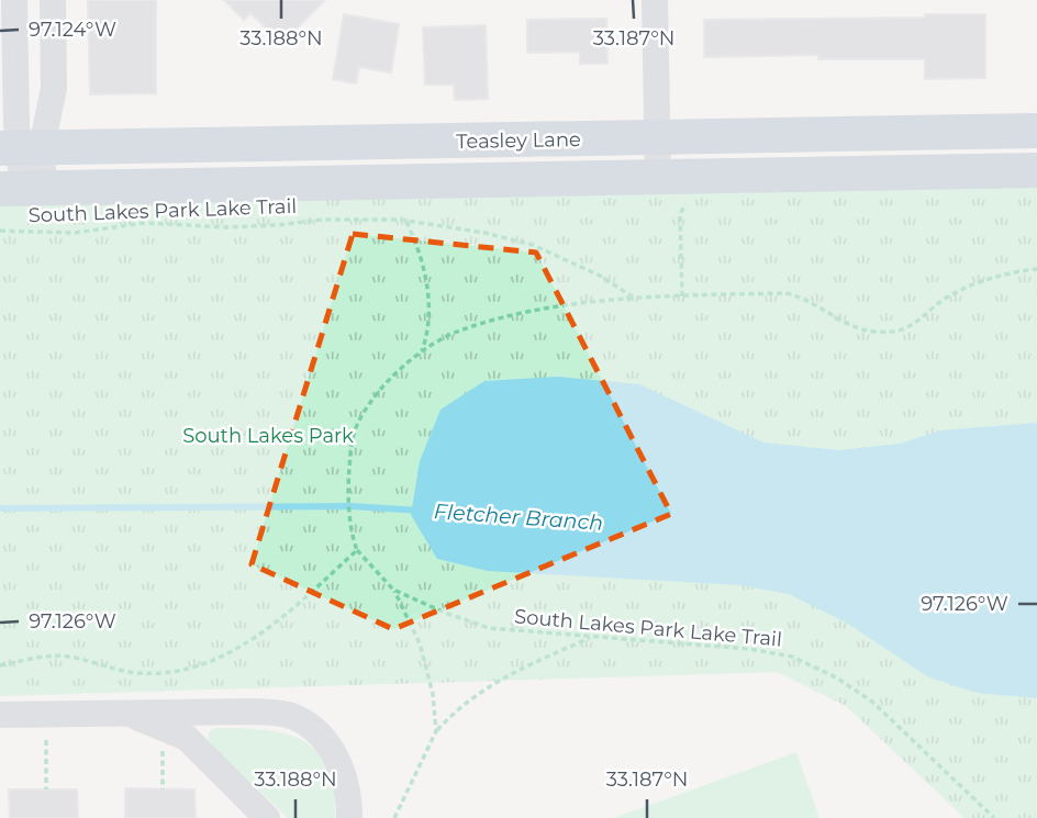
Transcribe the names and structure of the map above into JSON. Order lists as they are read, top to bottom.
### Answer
{
  "streets": {
    "main road": ["Teasley Lane"],
    "path": ["South Lakes Park Lake Trail"]
  },
  "water": ["Fletcher Branch"],
  "parks": ["South Lakes Park"],
  "coordinates": [
    "97.124°W",
    "33.188°N",
    "33.187°N",
    "97.126°W"
  ]
}
